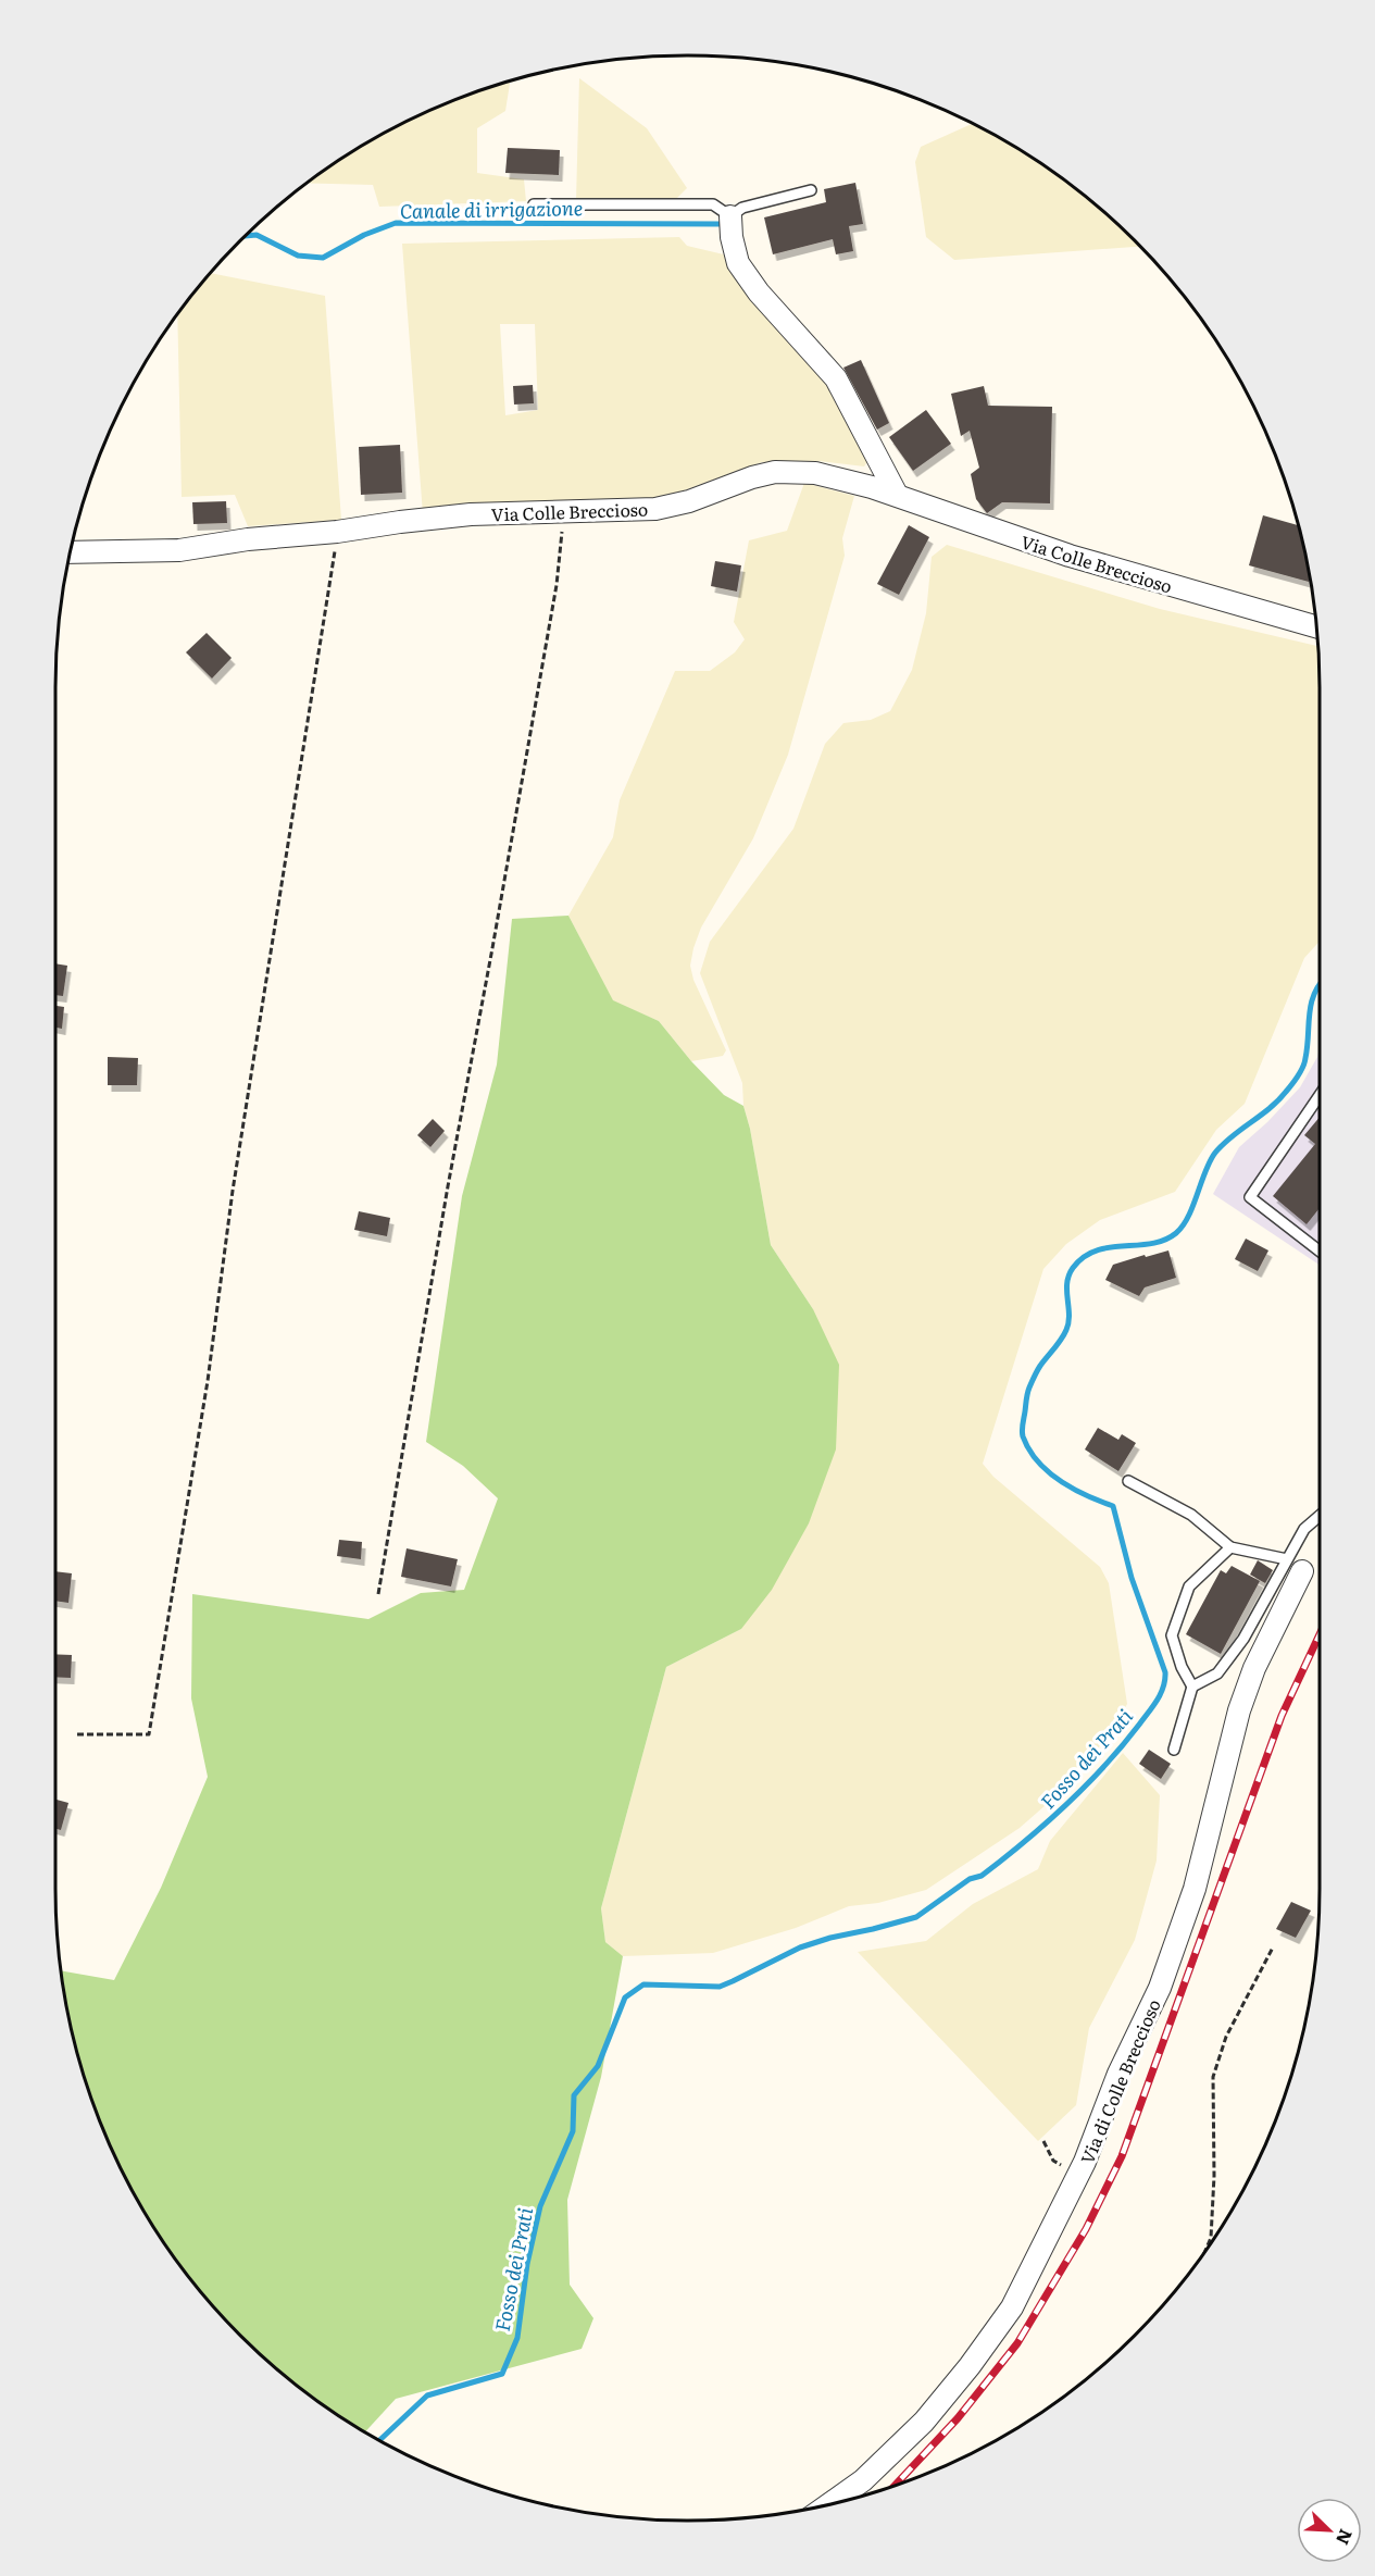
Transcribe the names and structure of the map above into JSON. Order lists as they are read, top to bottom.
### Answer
{
  "streets": {
    "street": ["Via Colle Breccioso", "Via di Colle Breccioso"]
  },
  "water": ["Canale di irrigazione", "Fosso dei Prati"],
  "north": "bottom right"
}
